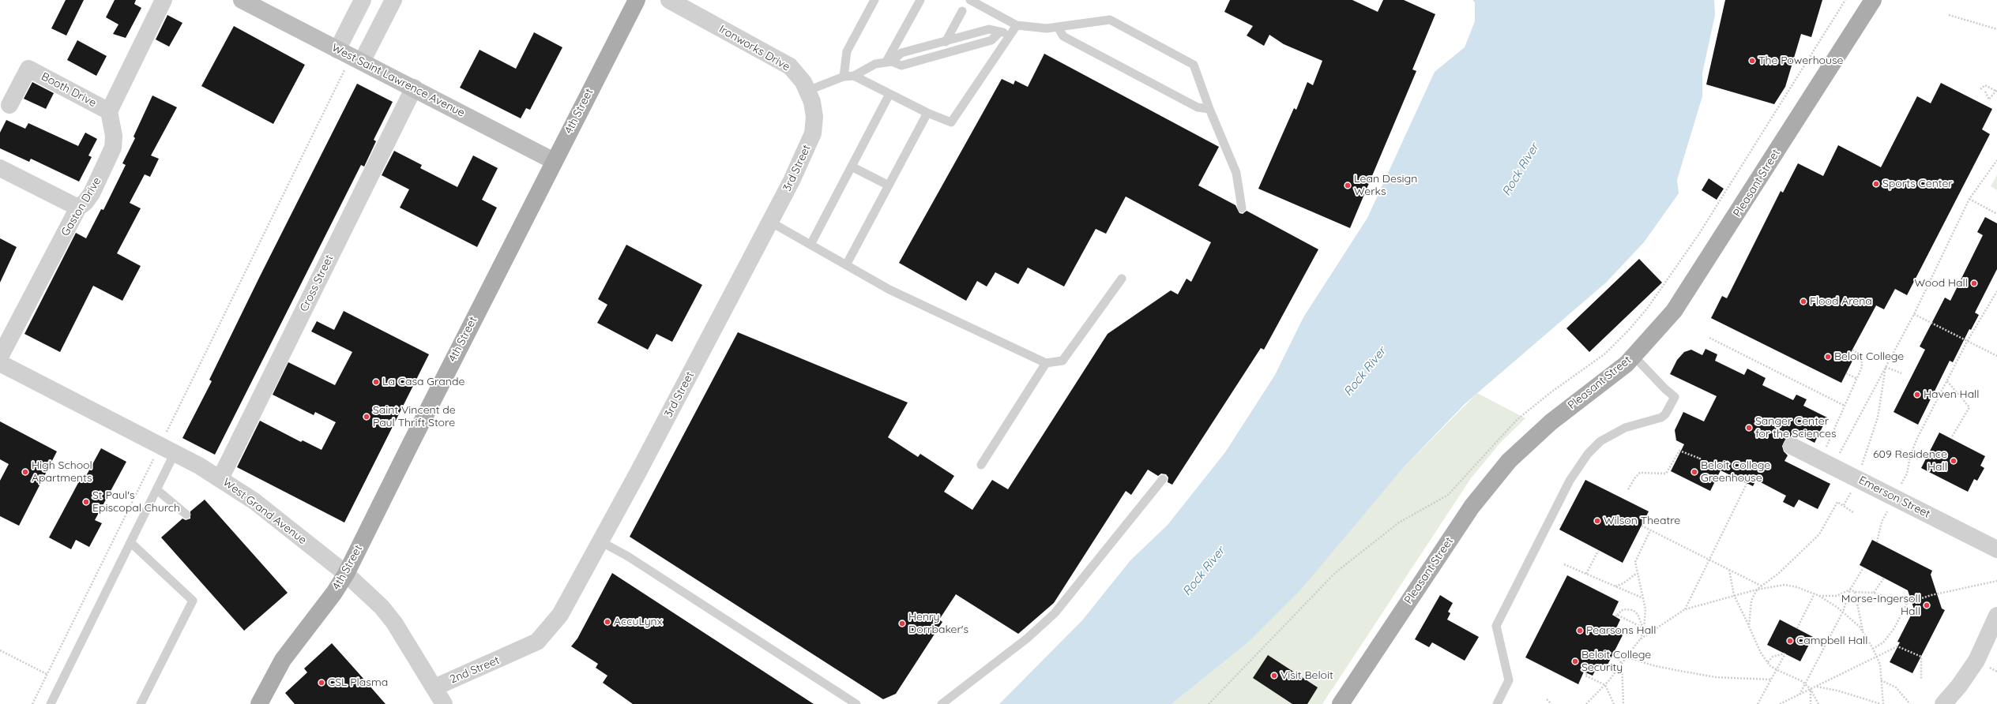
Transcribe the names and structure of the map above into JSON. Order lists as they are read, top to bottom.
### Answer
{
  "streets": {
    "main road": ["4th Street", "Pleasant Street"],
    "street": [
      "Ironworks Drive",
      "West Saint Lawrence Avenue",
      "Booth Drive",
      "3rd Street",
      "Gaston Drive",
      "Cross Street",
      "Emerson Street",
      "West Grand Avenue",
      "2nd Street"
    ]
  },
  "crossings": [
    ["Ironworks Drive", "3rd Street"],
    ["West Saint Lawrence Avenue", "4th Street"],
    ["West Saint Lawrence Avenue", "Cross Street"],
    ["Booth Drive", "Gaston Drive"],
    ["4th Street", "West Grand Avenue"],
    ["3rd Street", "2nd Street"],
    ["Cross Street", "West Grand Avenue"],
    ["West Grand Avenue", "2nd Street"]
  ],
  "water": ["Rock River"],
  "places": [
    "The Powerhouse",
    "Sports Center",
    "Lean Design Werks",
    "Wood Hall",
    "Flood Arena",
    "Beloit College",
    "La Casa Grande",
    "Haven Hall",
    "Saint Vincent de Paul Thrift Store",
    "Sanger Center for the Sciences",
    "609 Residence Hall",
    "High School Apartments",
    "Beloit College Greenhouse",
    "St Paul's Episcopal Church",
    "Wilson Theatre",
    "Morse-Ingersoll Hall",
    "AccuLynx",
    "Henry Dorrbaker's",
    "Pearsons Hall",
    "Campbell Hall",
    "Beloit College Security",
    "Visit Beloit",
    "CSL Plasma"
  ]
}
